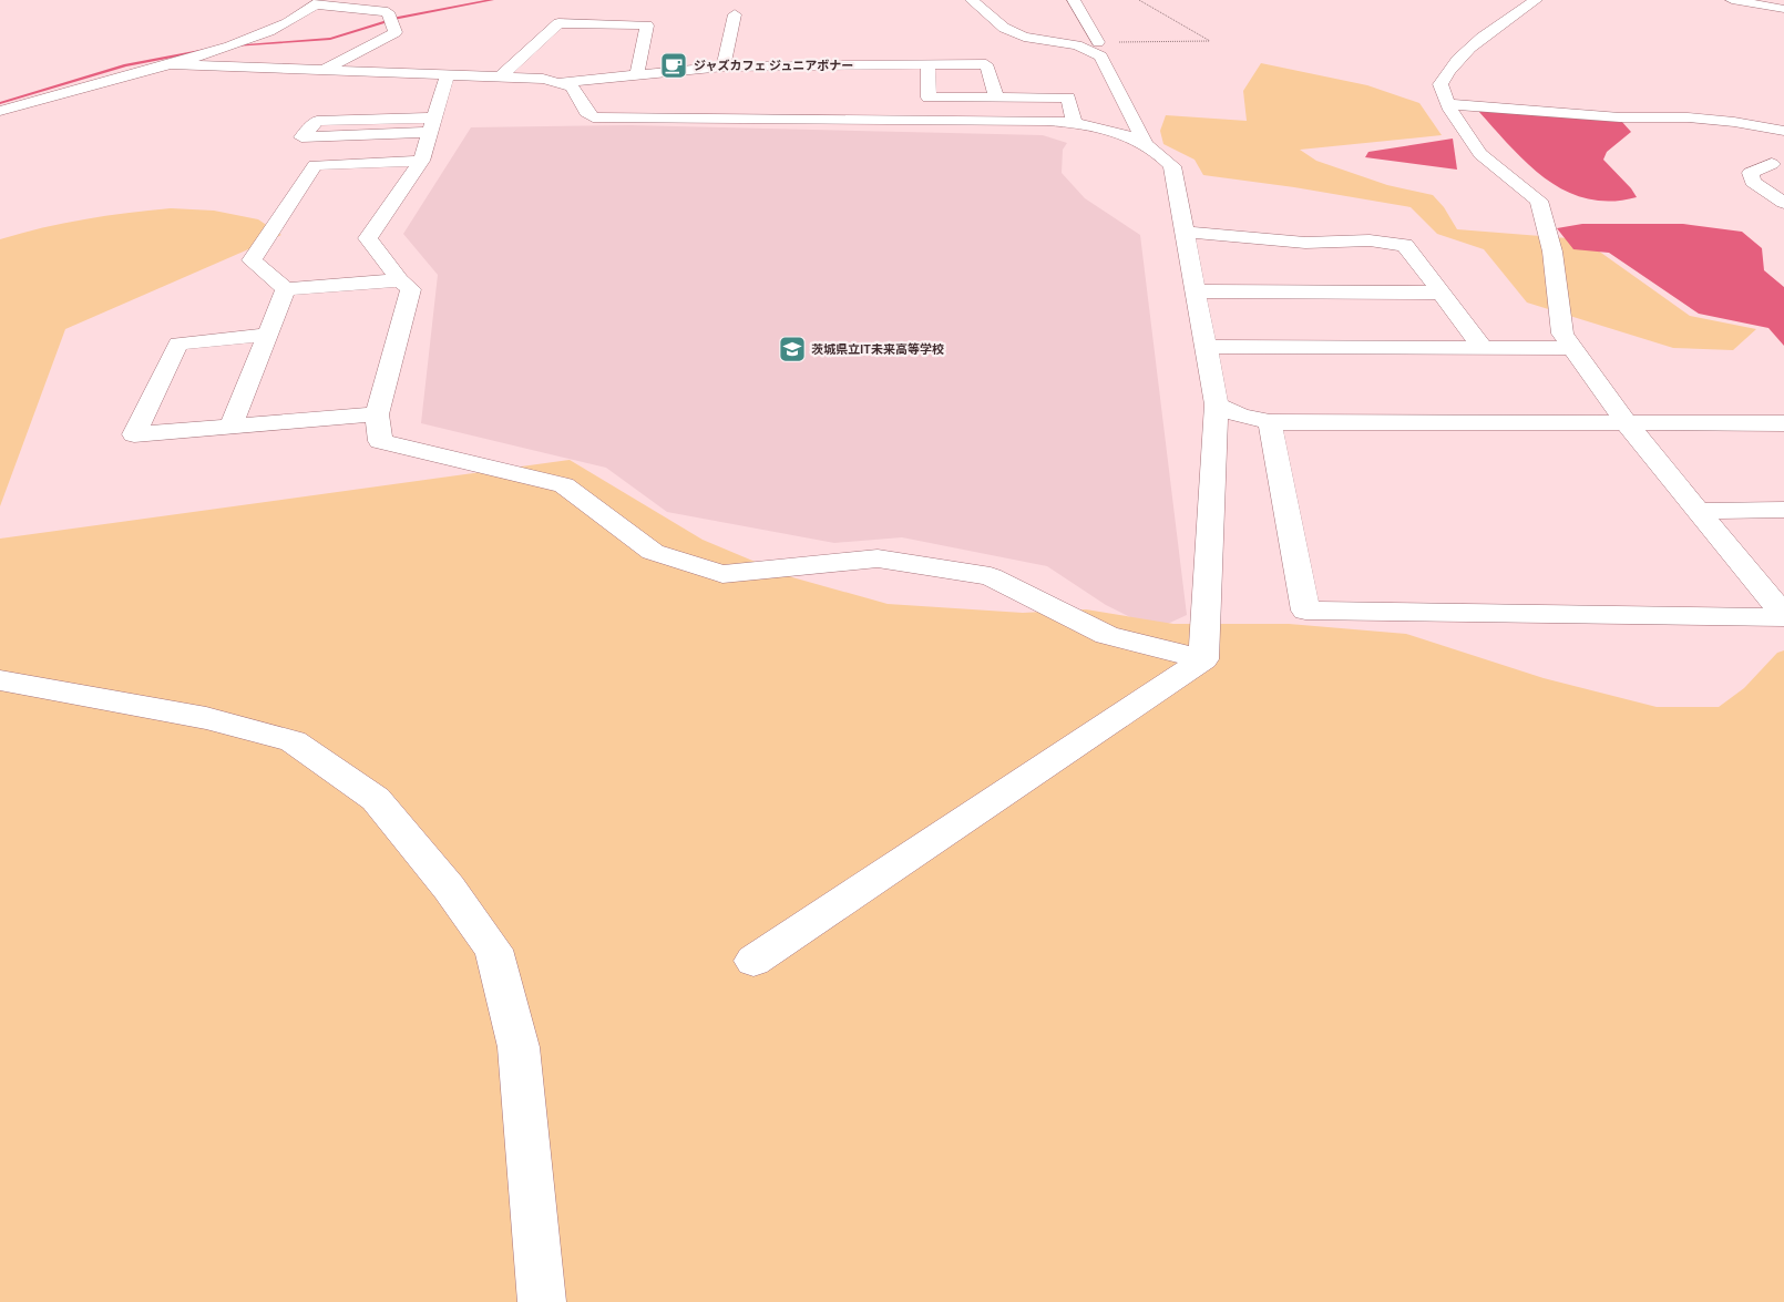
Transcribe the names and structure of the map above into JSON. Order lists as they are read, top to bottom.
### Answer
{
  "places": {
    "cafe": ["ジャズカフェ ジュニアボナー"],
    "school or university": ["茨城県立IT未来高等学校"]
  }
}
